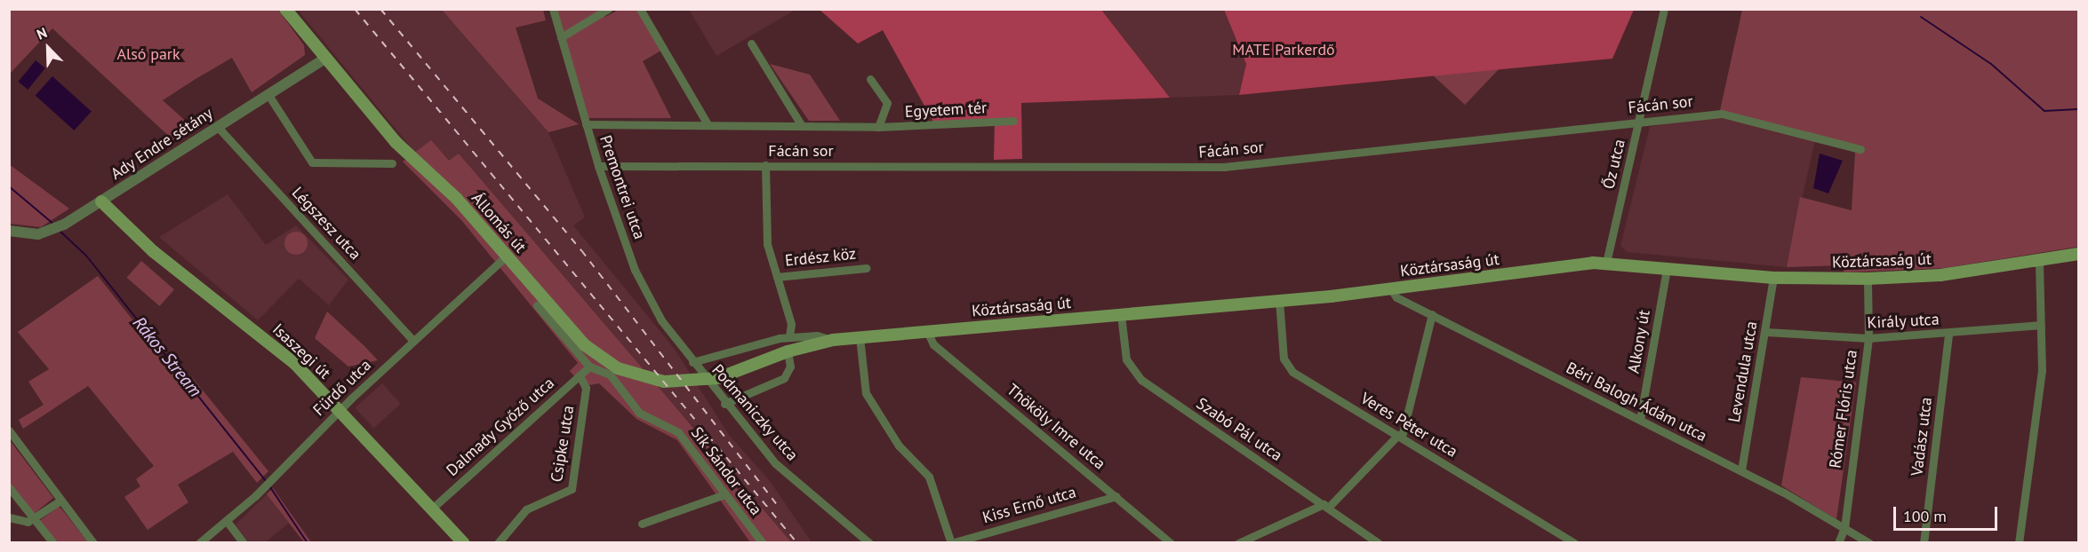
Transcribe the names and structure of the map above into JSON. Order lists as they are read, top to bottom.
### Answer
{
  "streets": {
    "main road": ["Állomás út", "Köztársaság út", "Isaszegi út"],
    "street": [
      "Fácán sor",
      "Egyetem tér",
      "Ady Endre sétány",
      "Őz utca",
      "Premontrei utca",
      "Légszesz utca",
      "Erdész köz",
      "Király utca",
      "Alkony út",
      "Levendula utca",
      "Fürdő utca",
      "Béri Balogh Ádám utca",
      "Rómer Flóris utca",
      "Podmaniczky utca",
      "Veres Péter utca",
      "Dalmady Győző utca",
      "Thököly Imre utca",
      "Szabó Pál utca",
      "Vadász utca",
      "Csipke utca",
      "Sík Sándor utca",
      "Kiss Ernő utca"
    ]
  },
  "crossings": [
    ["Fácán sor", "Őz utca"],
    ["Fácán sor", "Premontrei utca"],
    ["Fácán sor", "Erdész köz"],
    ["Egyetem tér", "Premontrei utca"],
    ["Ady Endre sétány", "Állomás út"],
    ["Ady Endre sétány", "Légszesz utca"],
    ["Ady Endre sétány", "Isaszegi út"],
    ["Őz utca", "Köztársaság út"],
    ["Premontrei utca", "Köztársaság út"],
    ["Premontrei utca", "Podmaniczky utca"],
    ["Állomás út", "Köztársaság út"],
    ["Állomás út", "Fürdő utca"],
    ["Légszesz utca", "Fürdő utca"],
    ["Erdész köz", "Köztársaság út"],
    ["Köztársaság út", "Alkony út"],
    ["Köztársaság út", "Levendula utca"],
    ["Köztársaság út", "Béri Balogh Ádám utca"],
    ["Köztársaság út", "Rómer Flóris utca"],
    ["Köztársaság út", "Podmaniczky utca"],
    ["Köztársaság út", "Veres Péter utca"],
    ["Köztársaság út", "Thököly Imre utca"],
    ["Köztársaság út", "Szabó Pál utca"],
    ["Király utca", "Levendula utca"],
    ["Király utca", "Rómer Flóris utca"],
    ["Király utca", "Vadász utca"],
    ["Alkony út", "Béri Balogh Ádám utca"],
    ["Isaszegi út", "Fürdő utca"],
    ["Isaszegi út", "Dalmady Győző utca"],
    ["Levendula utca", "Béri Balogh Ádám utca"],
    ["Béri Balogh Ádám utca", "Rómer Flóris utca"],
    ["Dalmady Győző utca", "Csipke utca"],
    ["Dalmady Győző utca", "Sík Sándor utca"],
    ["Thököly Imre utca", "Kiss Ernő utca"]
  ],
  "water": ["Rákos Stream"],
  "parks": ["MATE Parkerdő", "Alsó park"],
  "scale_bar": "100 m",
  "north": "top left"
}
